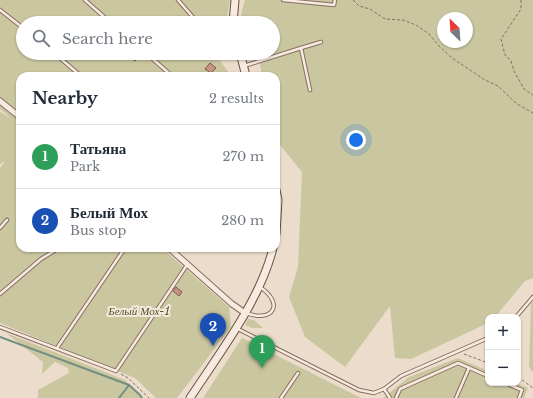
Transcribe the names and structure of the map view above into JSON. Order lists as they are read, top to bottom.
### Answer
{
  "parks": ["Белый Мох-1"],
  "north": "top left",
  "page": {
    "search": "Search here",
    "heading": ["Nearby", "2 results"],
    "list": [
      {
        "mark": "1",
        "name": "Татьяна",
        "note": "Park",
        "value": "270 m"
      },
      {
        "mark": "2",
        "name": "Белый Мох",
        "note": "Bus stop",
        "value": "280 m"
      }
    ],
    "pins": ["2", "1"],
    "map_buttons": ["+", "−"]
  }
}
